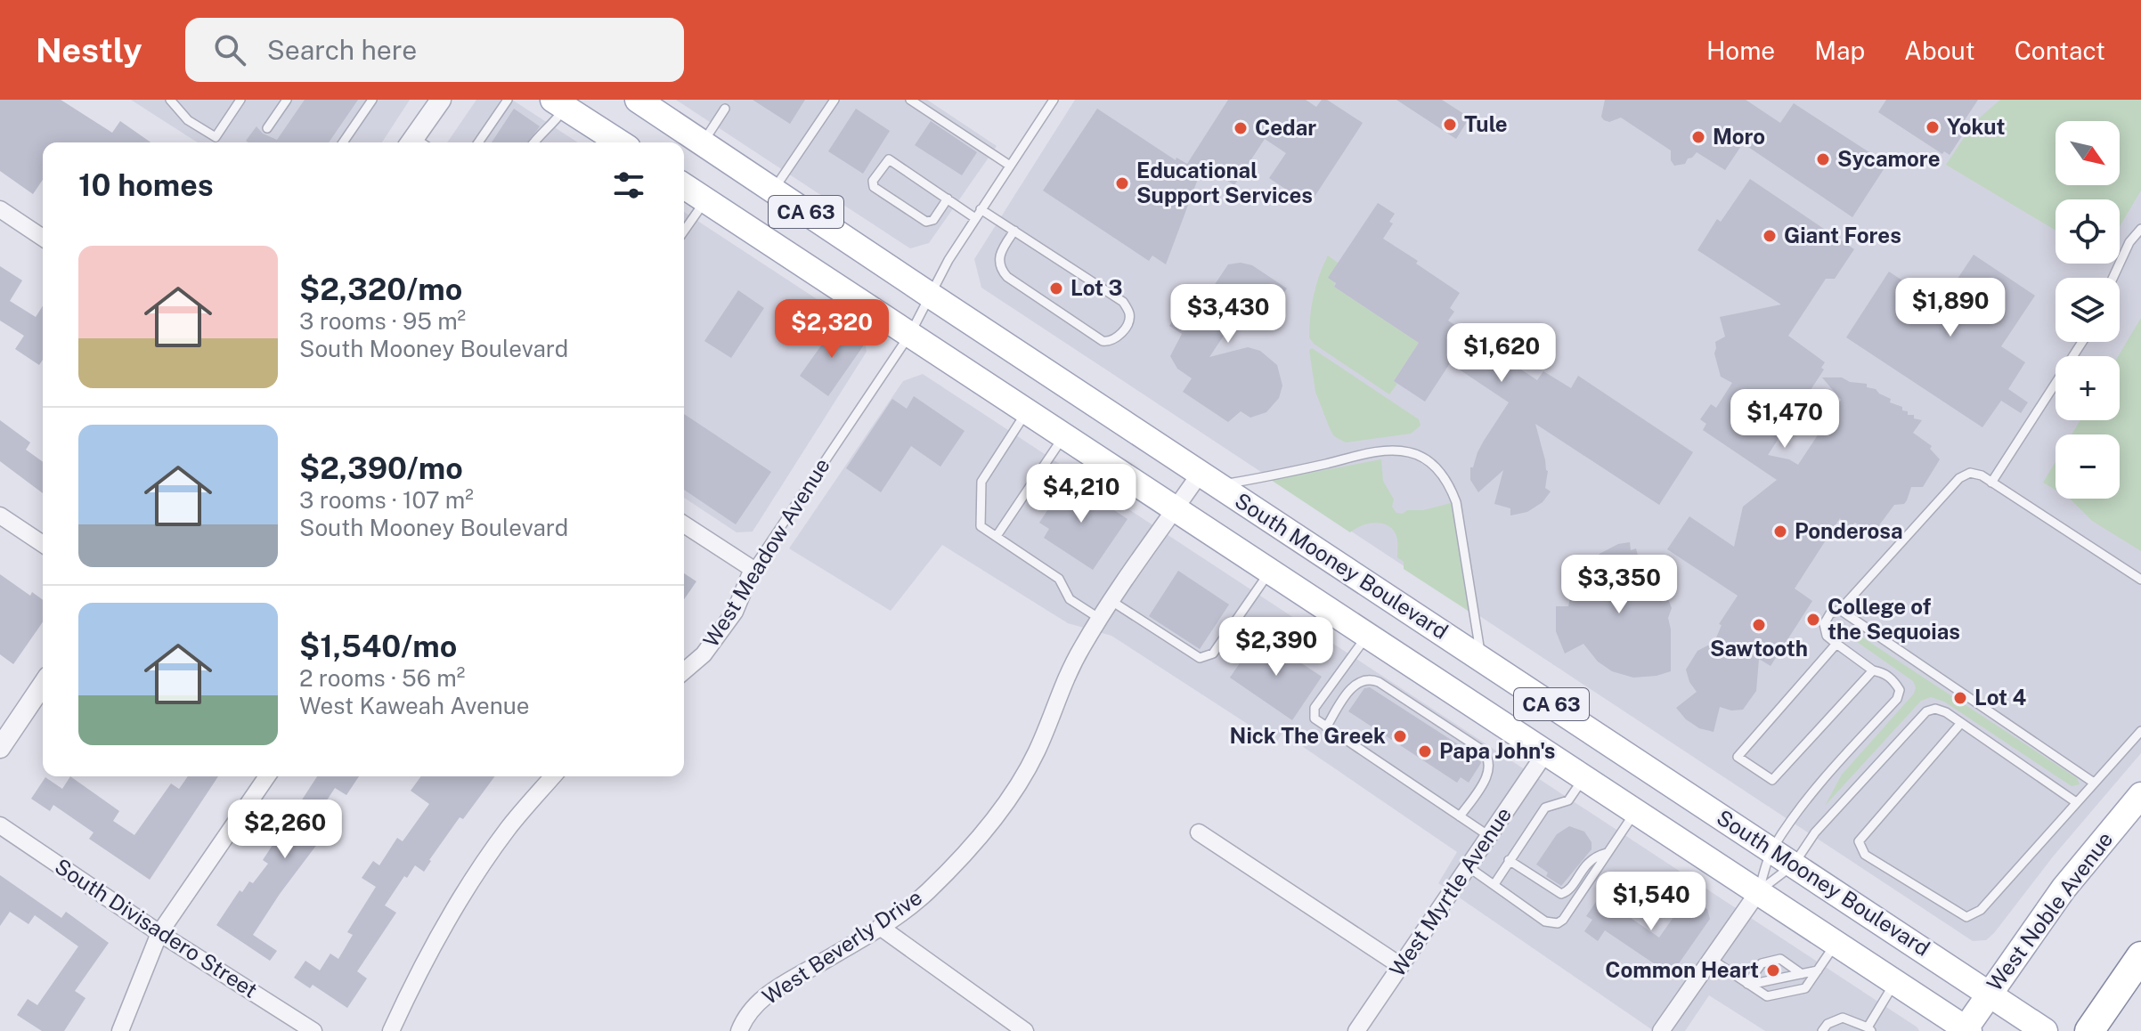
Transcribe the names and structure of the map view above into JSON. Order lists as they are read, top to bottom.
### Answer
{
  "streets": {
    "main road": ["CA 63", "South Mooney Boulevard", "West Noble Avenue"],
    "street": [
      "West Meadow Avenue",
      "West Myrtle Avenue",
      "South Divisadero Street",
      "West Beverly Drive"
    ]
  },
  "crossings": [
    ["West Meadow Avenue", "South Mooney Boulevard"],
    ["South Mooney Boulevard", "West Myrtle Avenue"],
    ["South Mooney Boulevard", "West Noble Avenue"],
    ["South Mooney Boulevard", "West Beverly Drive"]
  ],
  "places": [
    "Tule",
    "Yokut",
    "Cedar",
    "Moro",
    "Sycamore",
    "Educational Support Services",
    "Giant Fores",
    "Lot 3",
    "Ponderosa",
    "College of the Sequoias",
    "Sawtooth",
    "Lot 4",
    "Nick The Greek",
    "Papa John's",
    "Common Heart"
  ],
  "north": "bottom right",
  "page": {
    "header": "Nestly",
    "search": "Search here",
    "nav": [
      "Home",
      "Map",
      "About",
      "Contact"
    ],
    "map_buttons": ["+", "−"],
    "heading": "10 homes",
    "list": [
      {
        "name": "$2,320/mo",
        "note": "3 rooms · 95 m² · South Mooney Boulevard"
      },
      {
        "name": "$2,390/mo",
        "note": "3 rooms · 107 m² · South Mooney Boulevard"
      },
      {
        "name": "$1,540/mo",
        "note": "2 rooms · 56 m² · West Kaweah Avenue"
      }
    ],
    "price": [
      "$1,890",
      "$3,430",
      "$2,320",
      "$1,620",
      "$1,470",
      "$4,210",
      "$3,350",
      "$2,390",
      "$2,260",
      "$1,540"
    ]
  }
}
